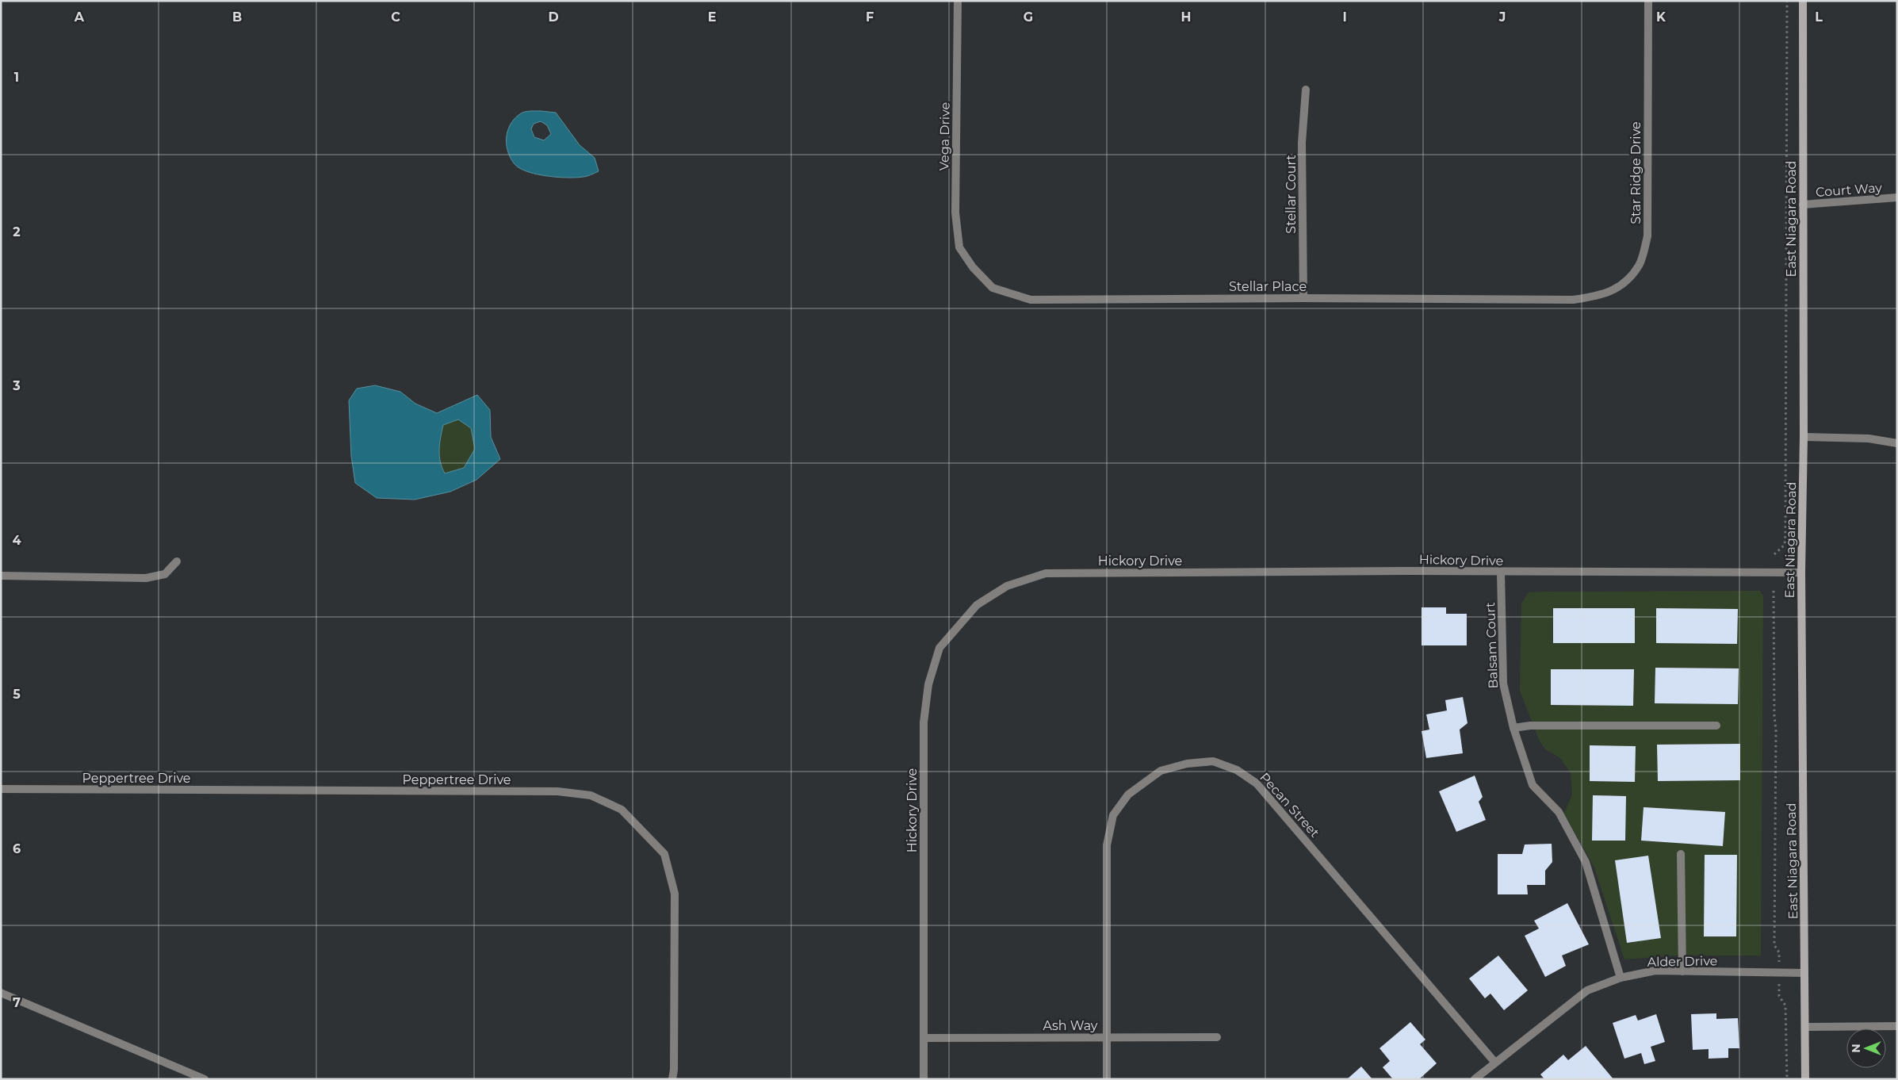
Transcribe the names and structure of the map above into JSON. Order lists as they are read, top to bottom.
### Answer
{
  "streets": {
    "street": [
      "Vega Drive",
      "Star Ridge Drive",
      "Court Way",
      "Stellar Court",
      "East Niagara Road",
      "Stellar Place",
      "Hickory Drive",
      "Balsam Court",
      "Peppertree Drive",
      "Pecan Street",
      "Alder Drive",
      "Ash Way"
    ]
  },
  "crossings": [
    ["Vega Drive", "Stellar Place"],
    ["Star Ridge Drive", "Stellar Place"],
    ["Court Way", "East Niagara Road"],
    ["Stellar Court", "Stellar Place"],
    ["East Niagara Road", "Hickory Drive"],
    ["East Niagara Road", "Alder Drive"],
    ["Hickory Drive", "Balsam Court"],
    ["Hickory Drive", "Ash Way"],
    ["Balsam Court", "Alder Drive"],
    ["Pecan Street", "Alder Drive"],
    ["Pecan Street", "Ash Way"]
  ],
  "north": "left",
  "grid": {
    "columns": [
      "A",
      "B",
      "C",
      "D",
      "E",
      "F",
      "G",
      "H",
      "I",
      "J",
      "K",
      "L"
    ],
    "rows": [
      "1",
      "2",
      "3",
      "4",
      "5",
      "6",
      "7"
    ]
  }
}
